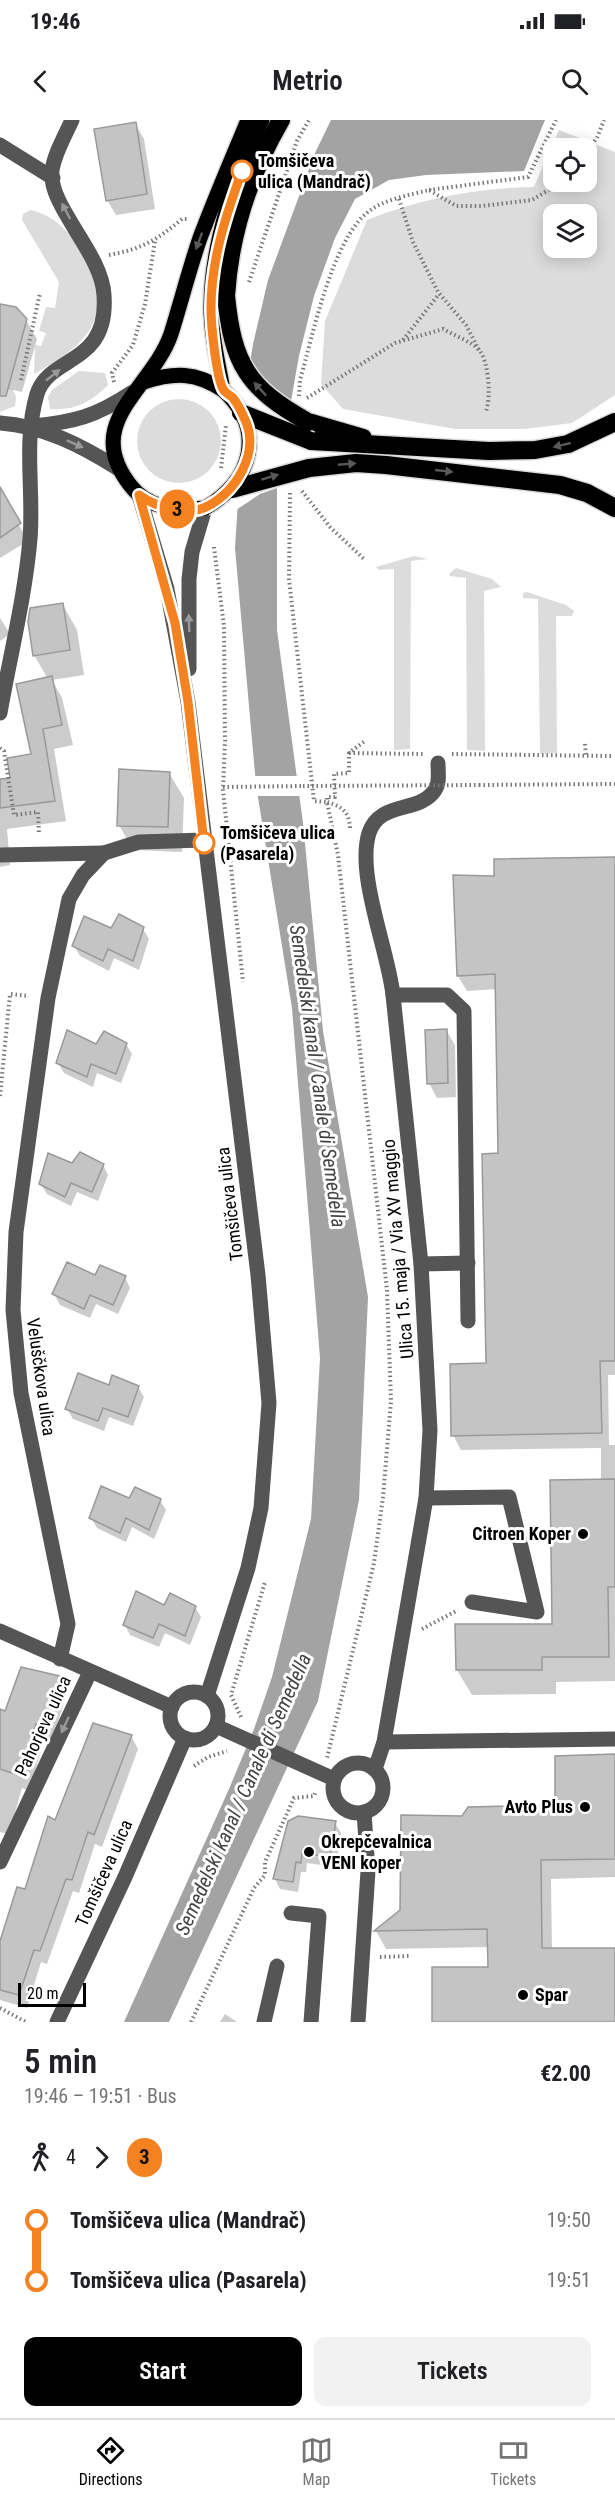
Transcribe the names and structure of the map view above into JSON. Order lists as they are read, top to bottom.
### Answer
{
  "streets": {
    "street": [
      "Tomšičeva ulica",
      "Ulica 15. maja / Via XV maggio",
      "Veluščkova ulica",
      "Pahorjeva ulica"
    ]
  },
  "crossings": [
    ["Tomšičeva ulica", "Veluščkova ulica"]
  ],
  "one_way": ["Pahorjeva ulica"],
  "water": ["Semedelski kanal / Canale di Semedella"],
  "places": [
    "Tomšičeva ulica (Mandrač)",
    "Tomšičeva ulica (Pasarela)",
    "Citroen Koper",
    "Avto Plus",
    "Okrepčevalnica VENI koper",
    "Spar"
  ],
  "lines": ["bus line 3"],
  "scale_bar": "20 m",
  "page": {
    "status": "19:46",
    "header": "Metrio",
    "on_map": "3",
    "scale": "20 m",
    "heading": ["5 min", "19:46 – 19:51 · Bus", "€2.00"],
    "legs": ["4", "3"],
    "list": [
      {
        "name": "Tomšičeva ulica (Mandrač)",
        "value": "19:50"
      },
      {
        "name": "Tomšičeva ulica (Pasarela)",
        "value": "19:51"
      }
    ],
    "buttons": ["Start", "Tickets"],
    "tabs": ["Directions", "Map", "Tickets"]
  }
}
